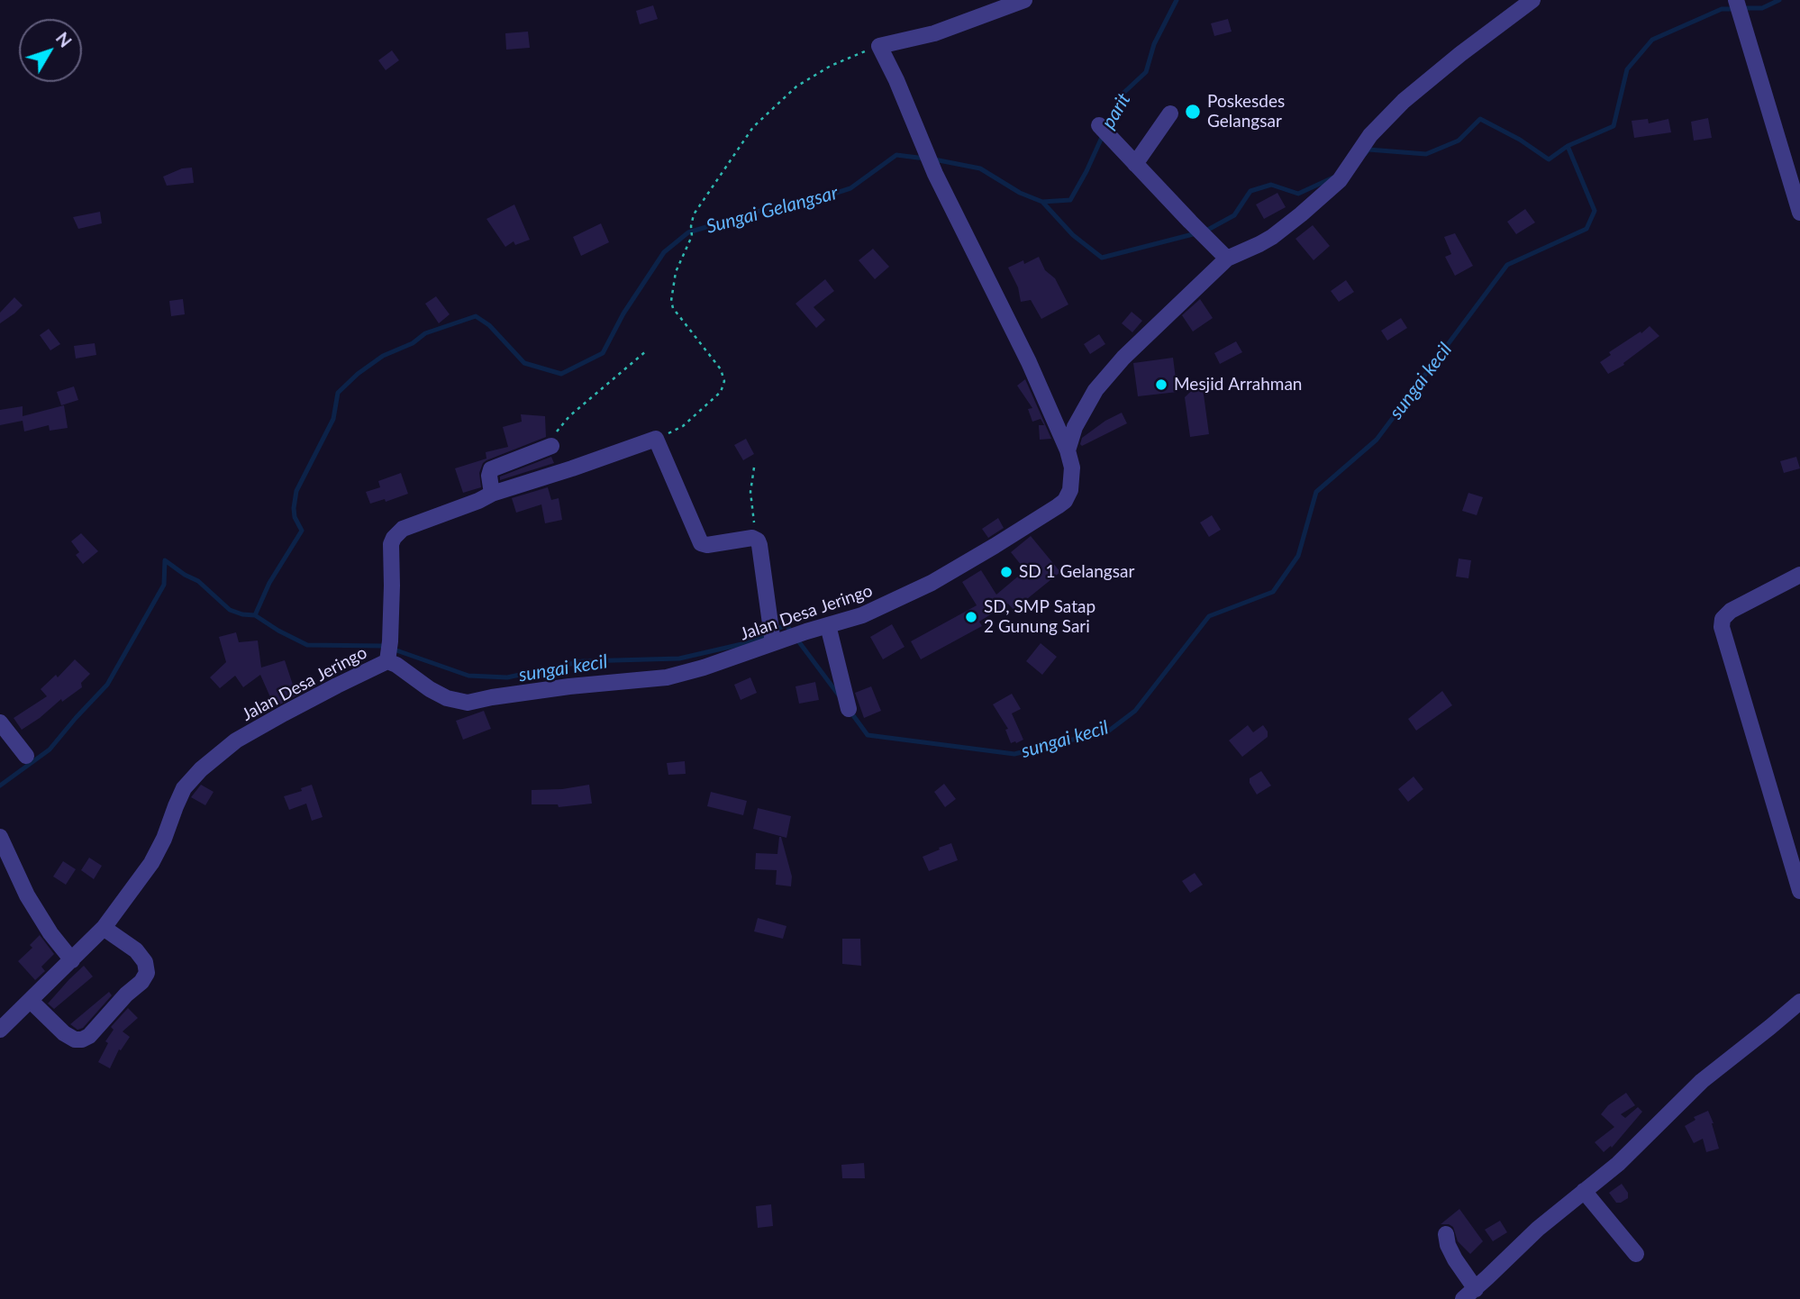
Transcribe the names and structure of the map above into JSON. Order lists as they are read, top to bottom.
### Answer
{
  "streets": {
    "street": ["Jalan Desa Jeringo"]
  },
  "water": ["parit", "Sungai Gelangsar", "sungai kecil"],
  "places": [
    "Poskesdes Gelangsar",
    "Mesjid Arrahman",
    "SD 1 Gelangsar",
    "SD, SMP Satap 2 Gunung Sari"
  ],
  "north": "top right"
}
